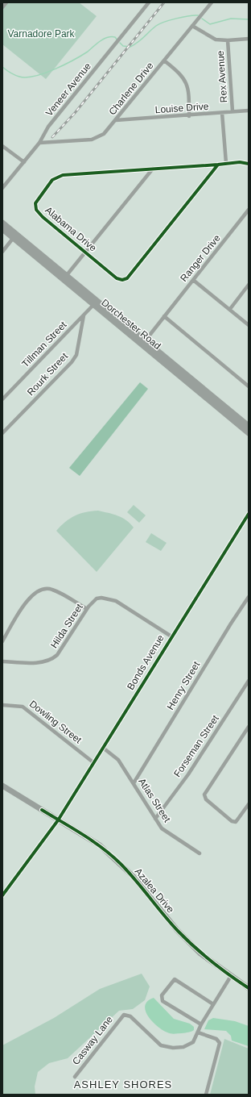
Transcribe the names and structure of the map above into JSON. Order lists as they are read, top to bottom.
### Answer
{
  "streets": {
    "main road": ["Dorchester Road", "Azalea Drive"],
    "street": [
      "Rex Avenue",
      "Charlene Drive",
      "Veneer Avenue",
      "Louise Drive",
      "Alabama Drive",
      "Ranger Drive",
      "Tillman Street",
      "Rourk Street",
      "Hilda Street",
      "Bonds Avenue",
      "Henry Street",
      "Dowling Street",
      "Forseman Street",
      "Atlas Street",
      "Casway Lane"
    ]
  },
  "crossings": [
    ["Rex Avenue", "Louise Drive"],
    ["Rex Avenue", "Alabama Drive"],
    ["Charlene Drive", "Veneer Avenue"],
    ["Charlene Drive", "Louise Drive"],
    ["Ranger Drive", "Dorchester Road"],
    ["Dorchester Road", "Tillman Street"],
    ["Tillman Street", "Rourk Street"],
    ["Hilda Street", "Bonds Avenue"],
    ["Bonds Avenue", "Dowling Street"],
    ["Bonds Avenue", "Atlas Street"],
    ["Bonds Avenue", "Azalea Drive"],
    ["Henry Street", "Atlas Street"],
    ["Forseman Street", "Atlas Street"]
  ],
  "districts": ["ASHLEY SHORES"],
  "parks": ["Varnadore Park"]
}
